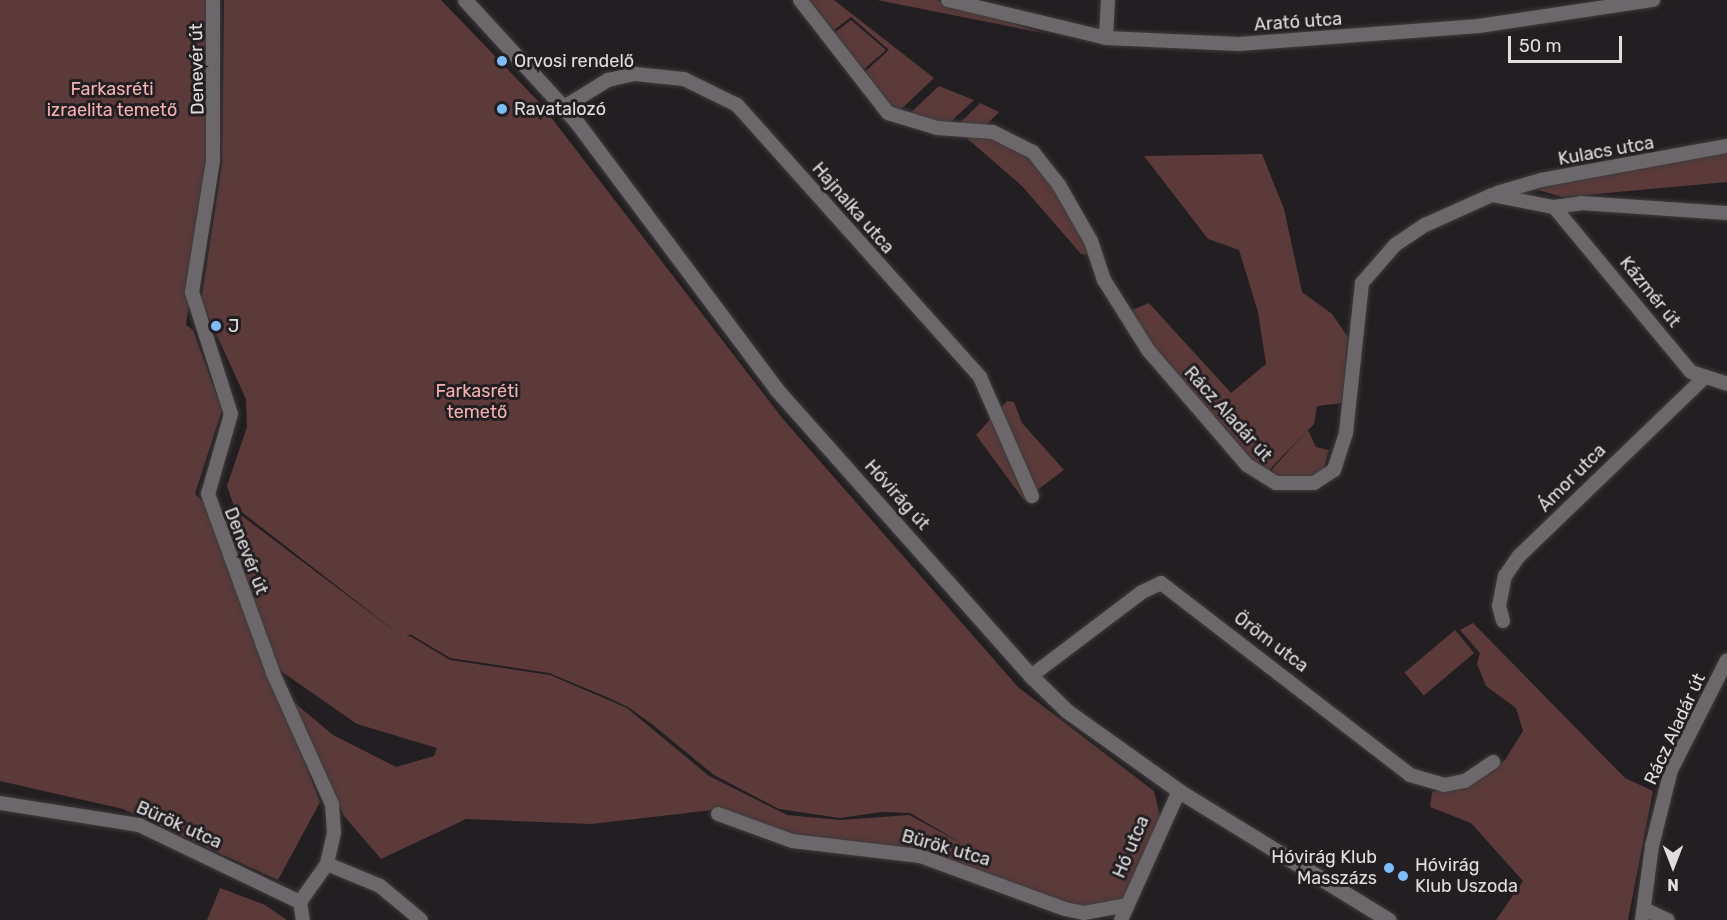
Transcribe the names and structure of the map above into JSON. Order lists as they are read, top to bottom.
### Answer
{
  "streets": {
    "street": [
      "Arató utca",
      "Denevér út",
      "Kulacs utca",
      "Hajnalka utca",
      "Kázmér út",
      "Rácz Aladár út",
      "Ámor utca",
      "Hóvirág út",
      "Öröm utca",
      "Bürök utca",
      "Hó utca"
    ]
  },
  "crossings": [
    ["Denevér út", "Bürök utca"],
    ["Kulacs utca", "Rácz Aladár út"],
    ["Hajnalka utca", "Hóvirág út"],
    ["Kázmér út", "Ámor utca"],
    ["Hóvirág út", "Öröm utca"],
    ["Hóvirág út", "Hó utca"],
    ["Bürök utca", "Hó utca"]
  ],
  "parks": ["Farkasréti izraelita temető", "Farkasréti temető"],
  "places": [
    "Orvosi rendelő",
    "Ravatalozó",
    "J",
    "Hóvirág Klub Masszázs",
    "Hóvirág Klub Uszoda"
  ],
  "scale_bar": "50 m",
  "north": "bottom"
}
